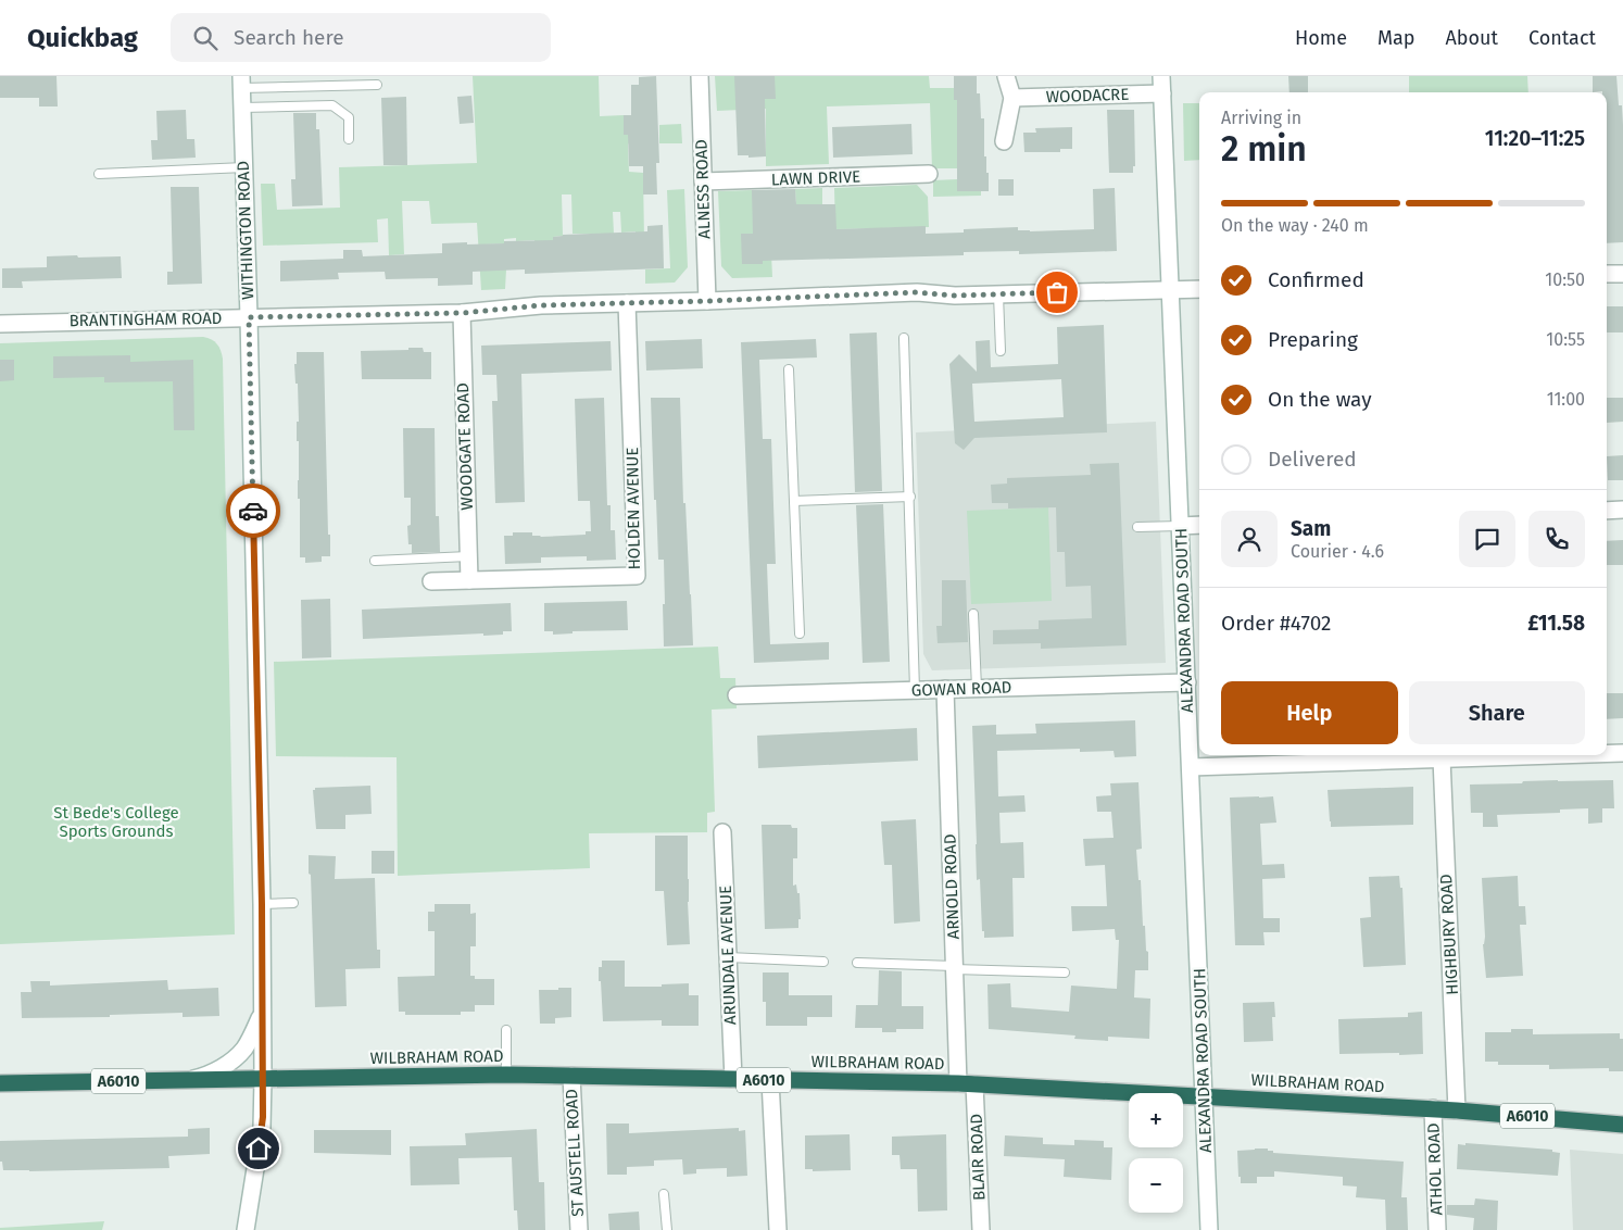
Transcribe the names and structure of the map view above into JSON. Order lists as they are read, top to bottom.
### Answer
{
  "streets": {
    "highway": ["WILBRAHAM ROAD", "A6010"],
    "street": [
      "WOODACRE",
      "LAWN DRIVE",
      "ALNESS ROAD",
      "WITHINGTON ROAD",
      "BRANTINGHAM ROAD",
      "WOODGATE ROAD",
      "HOLDEN AVENUE",
      "ALEXANDRA ROAD SOUTH",
      "GOWAN ROAD",
      "ARNOLD ROAD",
      "HIGHBURY ROAD",
      "ARUNDALE AVENUE",
      "ST AUSTELL ROAD",
      "BLAIR ROAD",
      "ATHOL ROAD"
    ]
  },
  "crossings": [
    ["WOODACRE", "ALEXANDRA ROAD SOUTH"],
    ["LAWN DRIVE", "ALNESS ROAD"],
    ["ALNESS ROAD", "BRANTINGHAM ROAD"],
    ["WITHINGTON ROAD", "BRANTINGHAM ROAD"],
    ["WITHINGTON ROAD", "WILBRAHAM ROAD"],
    ["BRANTINGHAM ROAD", "WOODGATE ROAD"],
    ["BRANTINGHAM ROAD", "HOLDEN AVENUE"],
    ["BRANTINGHAM ROAD", "ALEXANDRA ROAD SOUTH"],
    ["WOODGATE ROAD", "HOLDEN AVENUE"],
    ["ALEXANDRA ROAD SOUTH", "GOWAN ROAD"],
    ["ALEXANDRA ROAD SOUTH", "WILBRAHAM ROAD"],
    ["GOWAN ROAD", "ARNOLD ROAD"],
    ["ARNOLD ROAD", "WILBRAHAM ROAD"],
    ["HIGHBURY ROAD", "WILBRAHAM ROAD"],
    ["ARUNDALE AVENUE", "WILBRAHAM ROAD"],
    ["WILBRAHAM ROAD", "ST AUSTELL ROAD"],
    ["WILBRAHAM ROAD", "BLAIR ROAD"],
    ["WILBRAHAM ROAD", "ATHOL ROAD"]
  ],
  "parks": ["St Bede's College Sports Grounds"],
  "page": {
    "header": "Quickbag",
    "search": "Search here",
    "nav": [
      "Home",
      "Map",
      "About",
      "Contact"
    ],
    "heading": ["2 min", "Arriving in", "11:20–11:25"],
    "panel": [
      "Sam",
      "Courier · 4.6",
      "Order #4702",
      "£11.58"
    ],
    "bar": "On the way · 240 m",
    "list": [
      ["Confirmed", "10:50"],
      ["Preparing", "10:55"],
      ["On the way", "11:00"],
      "Delivered"
    ],
    "buttons": ["Help", "Share"],
    "map_buttons": ["+", "−"]
  }
}
